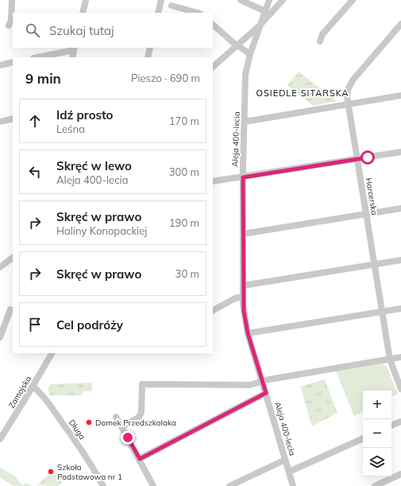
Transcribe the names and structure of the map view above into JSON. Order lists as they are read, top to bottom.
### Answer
{
  "streets": {
    "street": [
      "Aleja 400-lecia",
      "Harcerska",
      "Zamojska",
      "Długa"
    ]
  },
  "crossings": [
    ["Zamojska", "Długa"]
  ],
  "districts": ["OSIEDLE SITARSKA"],
  "places": ["Domek Przedszkolaka", "Szkoła Podstawowa nr 1"],
  "page": {
    "search": "Szukaj tutaj",
    "heading": ["9 min", "Pieszo · 690 m"],
    "list": [
      ["Idź prosto", "Leśna", "170 m"],
      ["Skręć w lewo", "Aleja 400-lecia", "300 m"],
      ["Skręć w prawo", "Haliny Konopackiej", "190 m"],
      ["Skręć w prawo", "30 m"],
      "Cel podróży"
    ],
    "map_buttons": ["+", "−"]
  }
}
